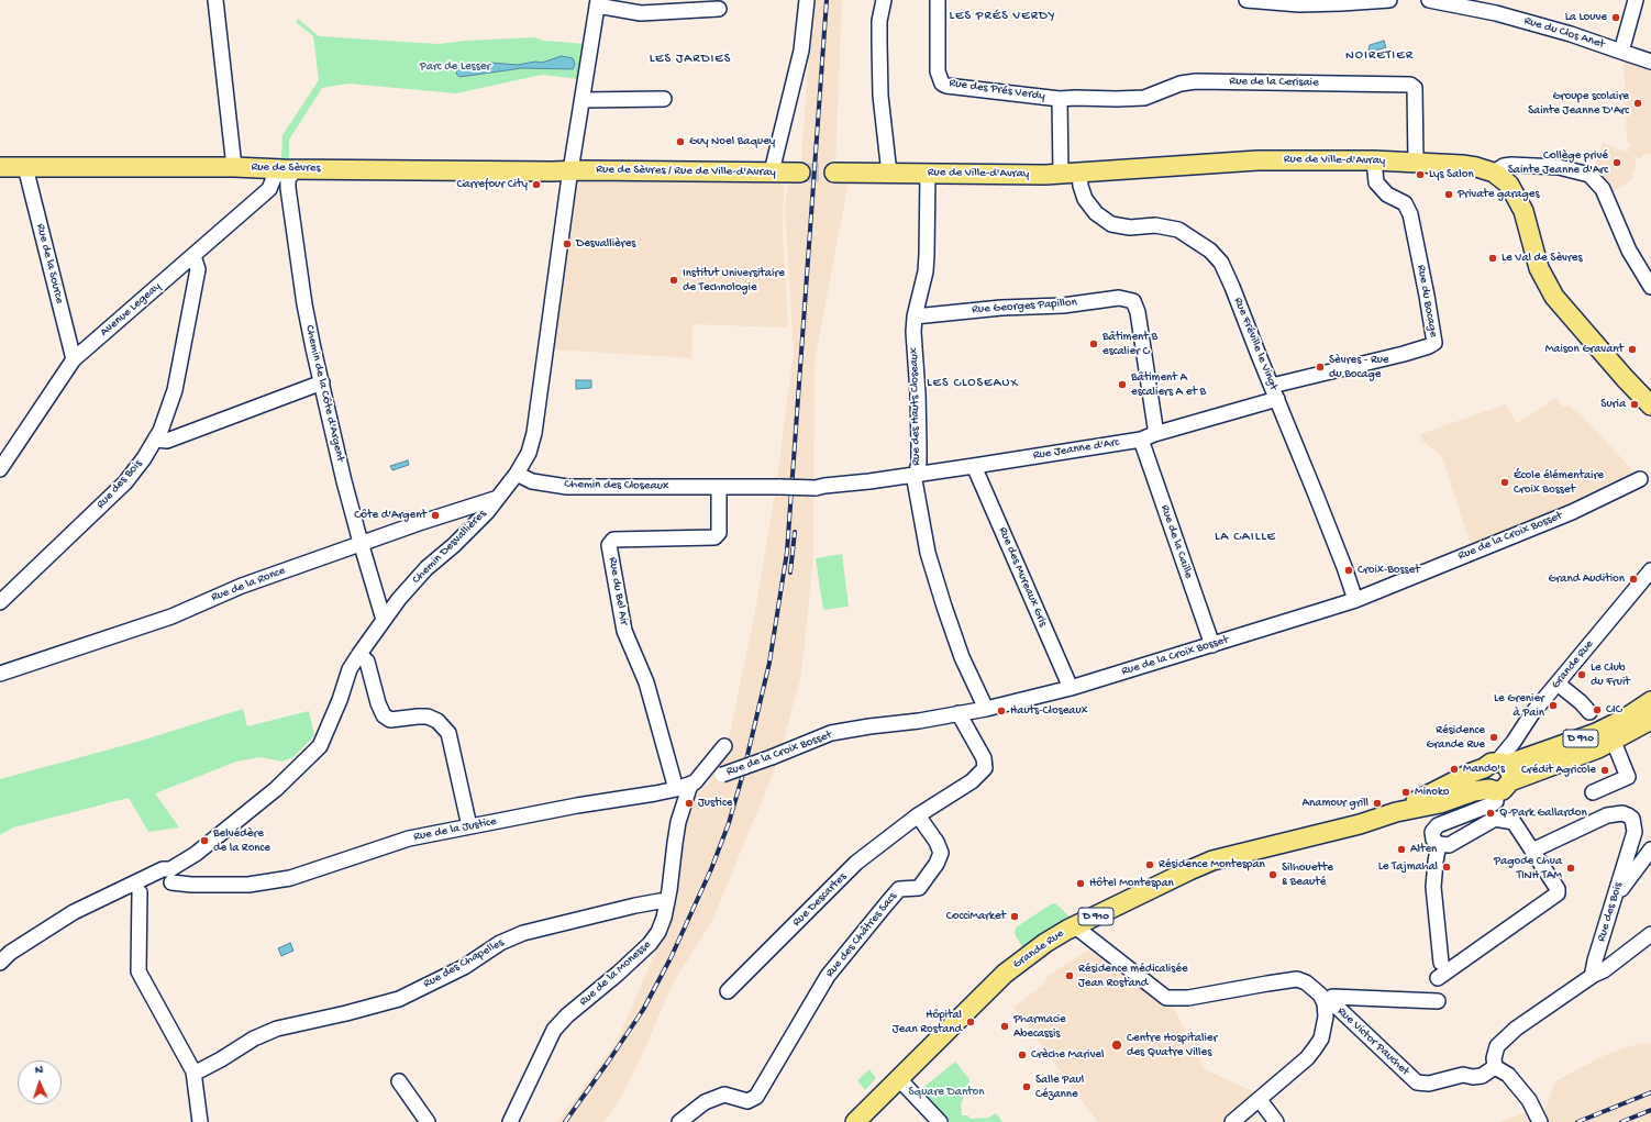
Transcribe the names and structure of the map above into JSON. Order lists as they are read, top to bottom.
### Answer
{
  "streets": {
    "main road": [
      "Rue de Ville-d'Avray",
      "Rue de Sèvres",
      "Rue de Sèvres / Rue de Ville-d'Avray",
      "Grande Rue",
      "D 910"
    ],
    "street": [
      "Rue du Clos Anet",
      "Rue de la Cerisaie",
      "Rue des Prés Verdy",
      "Rue de la Source",
      "Rue du Bocage",
      "Rue Georges Papillon",
      "Avenue Legeay",
      "Rue Fréville le Vingt",
      "Chemin de la Côte d'Argent",
      "Rue des Hauts Closeaux",
      "Rue Jeanne d'Arc",
      "Rue des Bois",
      "Chemin des Closeaux",
      "Rue de la Croix Bosset",
      "Rue de la Caille",
      "Chemin Desvallières",
      "Rue des Mureaux Gris",
      "Rue de la Ronce",
      "Rue du Bel Air",
      "Rue de la Justice",
      "Rue Descartes",
      "Rue des Châtres Sacs",
      "Rue des Chapelles",
      "Rue de la Monesse",
      "Rue Victor Pauchet"
    ]
  },
  "crossings": [
    ["Rue de la Cerisaie", "Rue des Prés Verdy"],
    ["Rue de la Cerisaie", "Rue de Ville-d'Avray"],
    ["Rue des Prés Verdy", "Rue de Ville-d'Avray"],
    ["Rue de Ville-d'Avray", "Rue du Bocage"],
    ["Rue de Ville-d'Avray", "Rue Fréville le Vingt"],
    ["Rue de Ville-d'Avray", "Rue des Hauts Closeaux"],
    ["Rue de Sèvres", "Rue de Sèvres / Rue de Ville-d'Avray"],
    ["Rue de Sèvres", "Rue de la Source"],
    ["Rue de Sèvres", "Avenue Legeay"],
    ["Rue de Sèvres", "Chemin de la Côte d'Argent"],
    ["Rue de Sèvres", "Chemin Desvallières"],
    ["Rue de Sèvres / Rue de Ville-d'Avray", "Chemin Desvallières"],
    ["Rue de la Source", "Avenue Legeay"],
    ["Rue du Bocage", "Rue Fréville le Vingt"],
    ["Rue Georges Papillon", "Rue des Hauts Closeaux"],
    ["Rue Georges Papillon", "Rue de la Caille"],
    ["Avenue Legeay", "Chemin de la Côte d'Argent"],
    ["Avenue Legeay", "Rue des Bois"],
    ["Rue Fréville le Vingt", "Rue Jeanne d'Arc"],
    ["Rue Fréville le Vingt", "Rue de la Croix Bosset"],
    ["Chemin de la Côte d'Argent", "Chemin Desvallières"],
    ["Chemin de la Côte d'Argent", "Rue de la Ronce"],
    ["Rue des Hauts Closeaux", "Rue Jeanne d'Arc"],
    ["Rue des Hauts Closeaux", "Rue de la Croix Bosset"],
    ["Rue Jeanne d'Arc", "Chemin des Closeaux"],
    ["Rue Jeanne d'Arc", "Rue de la Caille"],
    ["Rue Jeanne d'Arc", "Rue des Mureaux Gris"],
    ["Chemin des Closeaux", "Chemin Desvallières"],
    ["Chemin des Closeaux", "Rue du Bel Air"],
    ["Rue de la Croix Bosset", "Rue de la Caille"],
    ["Rue de la Croix Bosset", "Rue des Mureaux Gris"],
    ["Rue de la Croix Bosset", "Rue de la Justice"],
    ["Rue de la Croix Bosset", "Rue de la Monesse"],
    ["Chemin Desvallières", "Rue de la Ronce"],
    ["Chemin Desvallières", "Rue de la Justice"],
    ["Rue du Bel Air", "Rue de la Justice"],
    ["Grande Rue", "D 910"],
    ["Grande Rue", "Rue Victor Pauchet"],
    ["Rue de la Justice", "Rue de la Monesse"],
    ["Rue Descartes", "Rue des Châtres Sacs"],
    ["Rue des Chapelles", "Rue de la Monesse"]
  ],
  "districts": [
    "LES PRÉS VERDY",
    "NOIRETIER",
    "LES JARDIES",
    "LES CLOSEAUX",
    "LA CAILLE"
  ],
  "parks": ["Parc de Lesser", "Square Danton"],
  "places": [
    "La Louve",
    "Groupe scolaire Sainte Jeanne D'Arc",
    "Guy Noel Baquey",
    "Collège privé Sainte Jeanne d'Arc",
    "Lys Salon",
    "Carrefour City",
    "Private garages",
    "Desvallières",
    "Le Val de Sèvres",
    "Institut Universitaire de Technologie",
    "Bâtiment B escalier C",
    "Maison Gravant",
    "Sèvres - Rue du Bocage",
    "Bâtiment A escaliers A et B",
    "Suria",
    "École élémentaire Croix Bosset",
    "Côte d'Argent",
    "Croix-Bosset",
    "Grand Audition",
    "Le Club du Fruit",
    "Le Grenier à Pain",
    "CIC",
    "Hauts-Closeaux",
    "Résidence Grande Rue",
    "Mando's",
    "Crédit Agricole",
    "Minoko",
    "Justice",
    "Anamour grill",
    "Q-Park Gallardon",
    "Belvédère de la Ronce",
    "Alten",
    "Résidence Montespan",
    "Le Tajmahal",
    "Pagode Chua TINH TAM",
    "Silhouette & Beauté",
    "Hôtel Montespan",
    "CocciMarket",
    "Résidence médicalisée Jean Rostand",
    "Hôpital Jean Rostand",
    "Pharmacie Abecassis",
    "Centre Hospitalier des Quatre Villes",
    "Crèche Marivel",
    "Salle Paul Cézanne"
  ],
  "north": "top"
}
